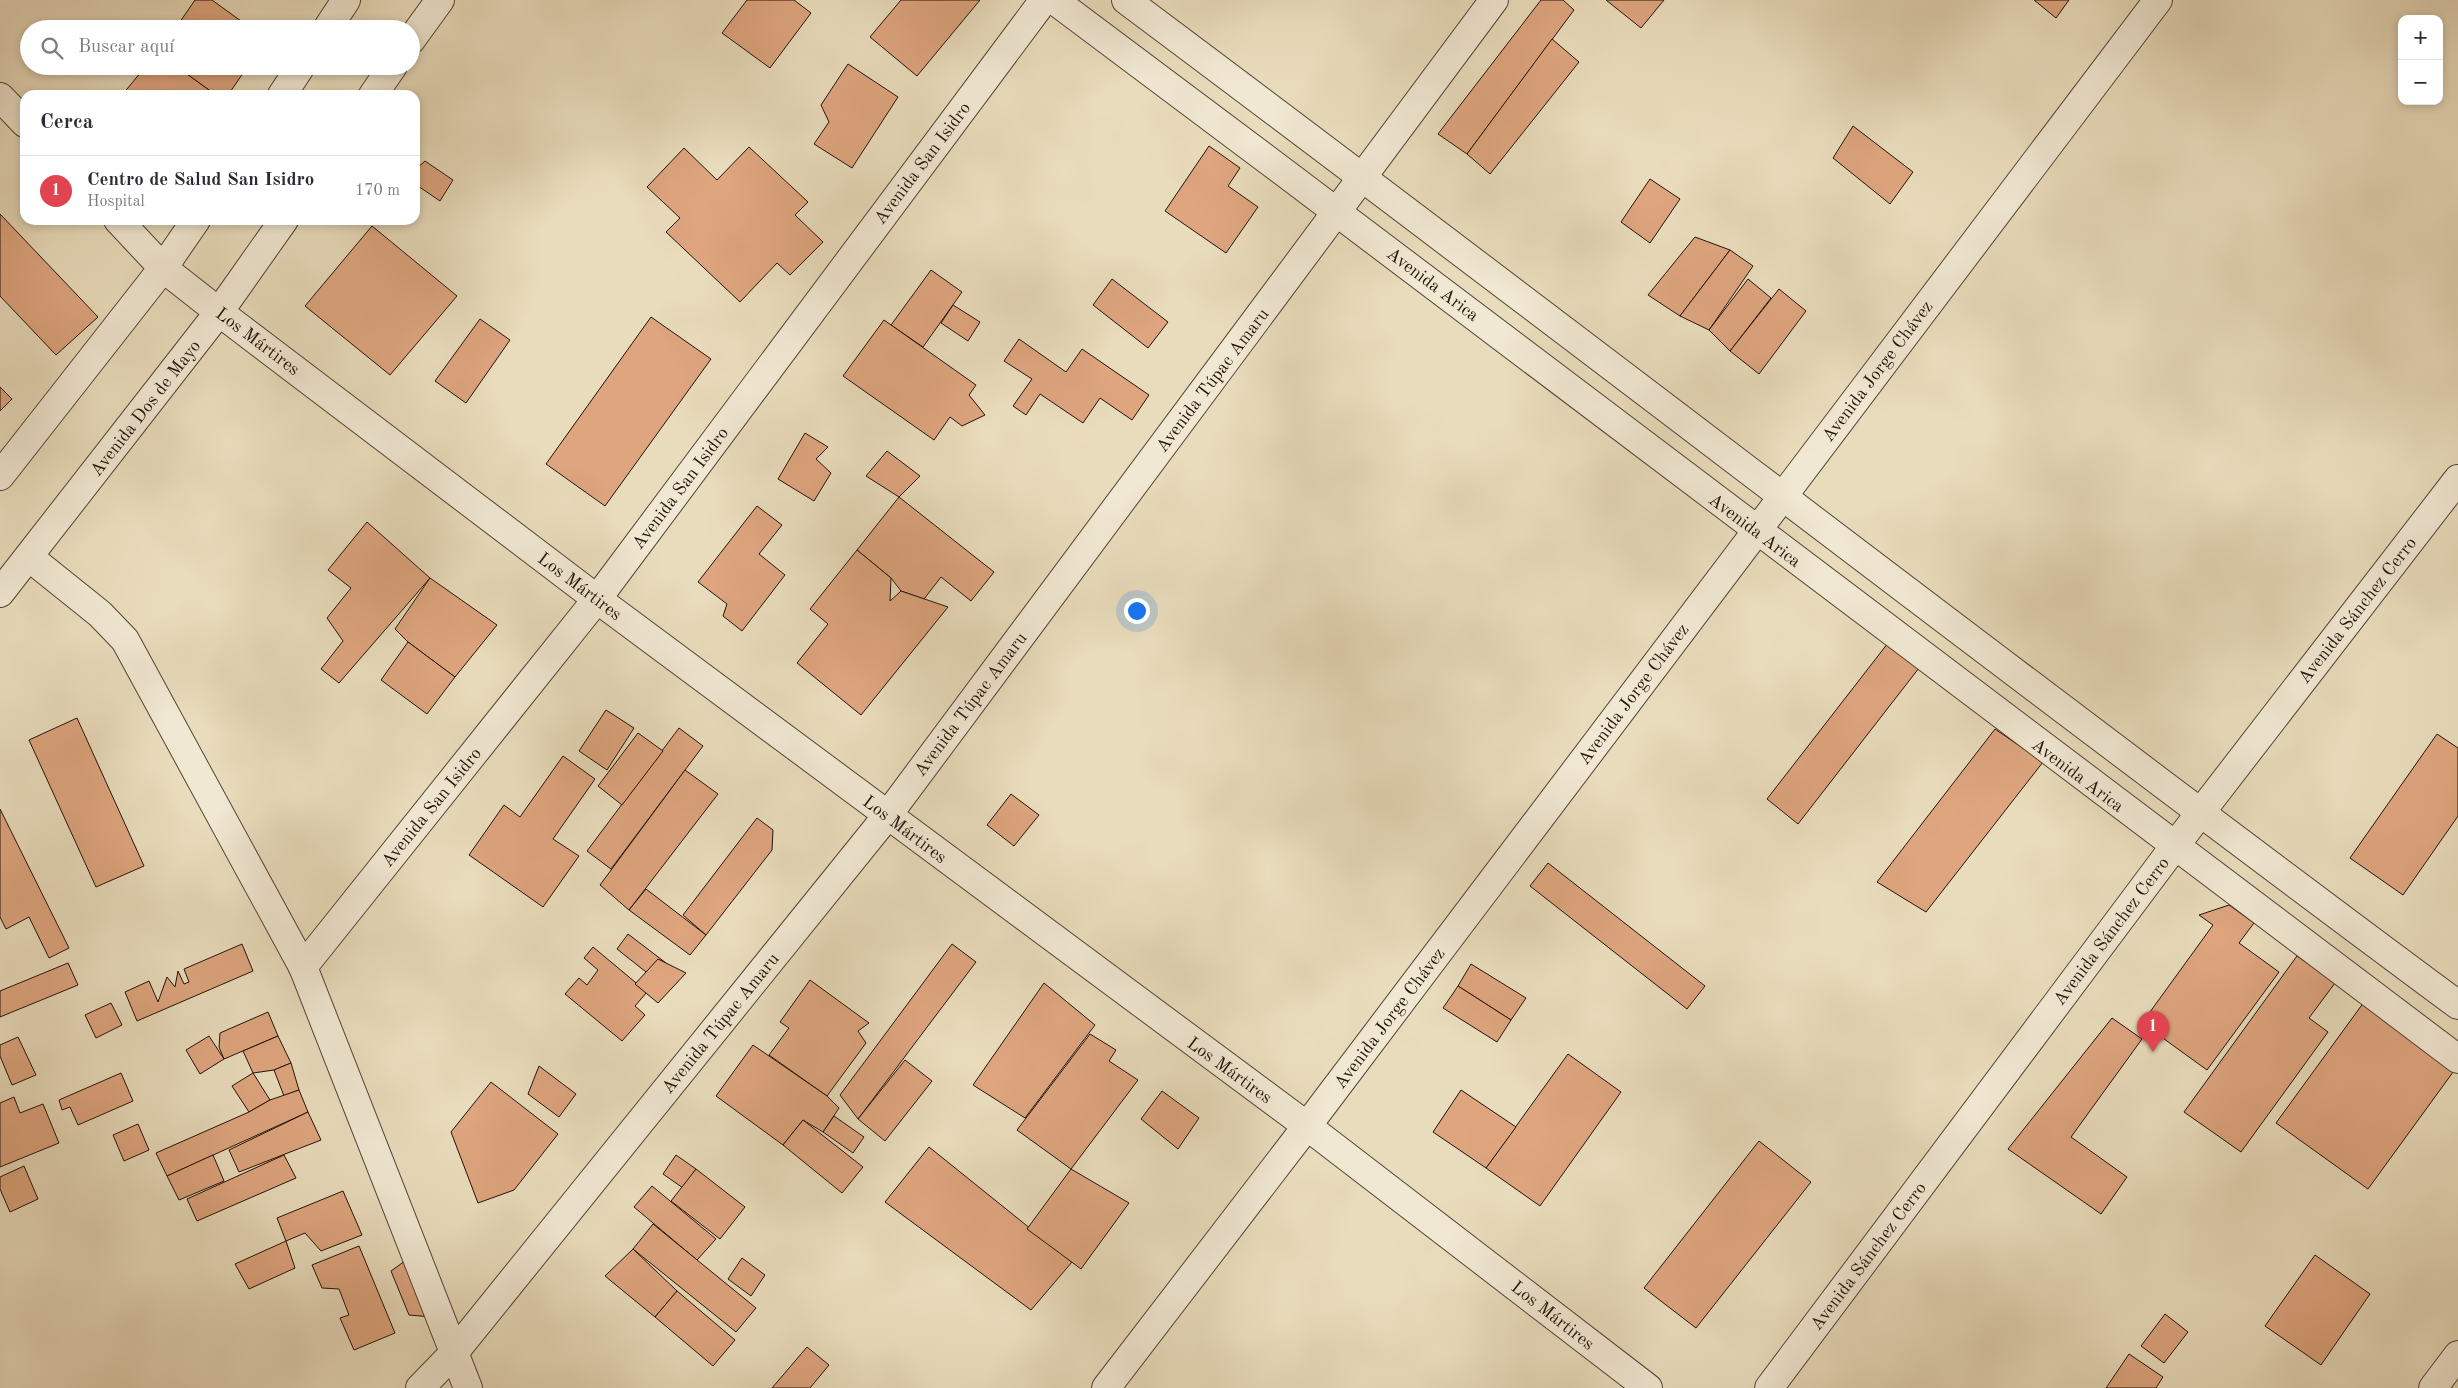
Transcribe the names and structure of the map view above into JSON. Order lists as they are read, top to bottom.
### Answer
{
  "streets": {
    "street": [
      "Avenida San Isidro",
      "Avenida Arica",
      "Los Mártires",
      "Avenida Jorge Chávez",
      "Avenida Túpac Amaru",
      "Avenida Dos de Mayo",
      "Avenida Sánchez Cerro"
    ]
  },
  "crossings": [
    ["Avenida San Isidro", "Los Mártires"],
    ["Avenida Arica", "Avenida Jorge Chávez"],
    ["Avenida Arica", "Avenida Túpac Amaru"],
    ["Avenida Arica", "Avenida Sánchez Cerro"],
    ["Los Mártires", "Avenida Jorge Chávez"],
    ["Los Mártires", "Avenida Túpac Amaru"],
    ["Los Mártires", "Avenida Dos de Mayo"]
  ],
  "page": {
    "map_buttons": ["+", "−"],
    "search": "Buscar aquí",
    "heading": "Cerca",
    "list": [
      {
        "mark": "1",
        "name": "Centro de Salud San Isidro",
        "note": "Hospital",
        "value": "170 m"
      }
    ],
    "pins": "1"
  }
}
